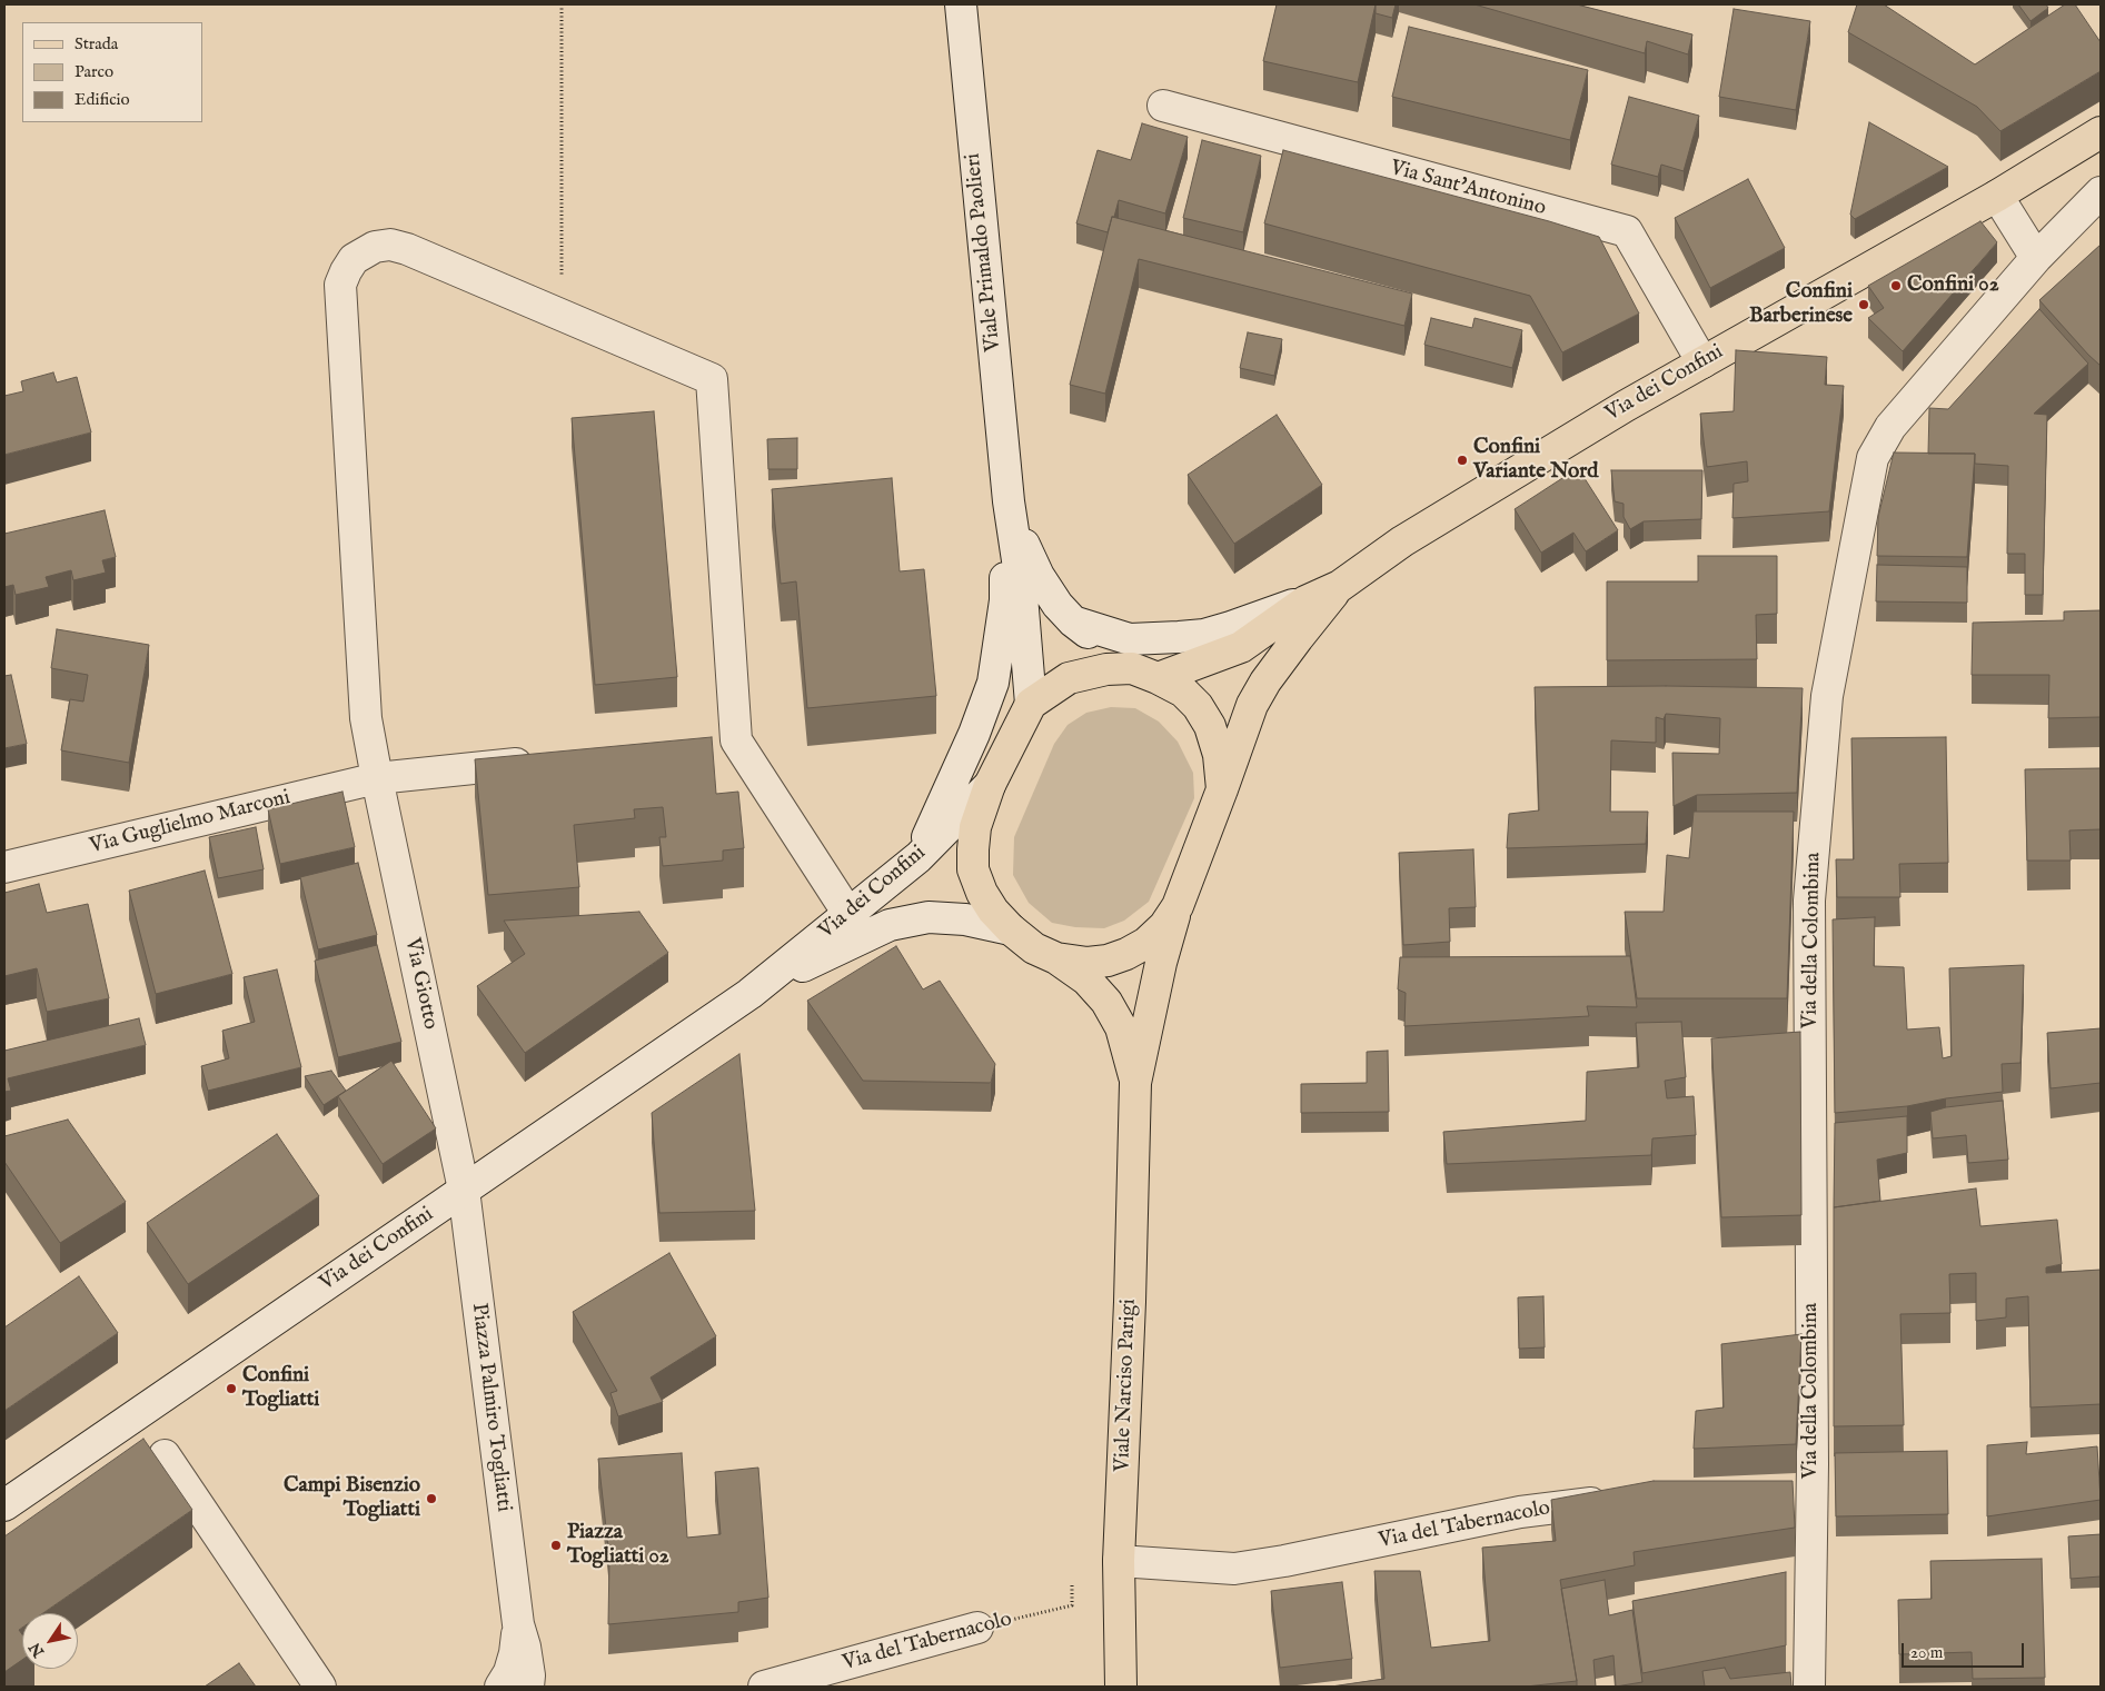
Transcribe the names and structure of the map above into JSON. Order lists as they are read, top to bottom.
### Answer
{
  "streets": {
    "main road": ["Via dei Confini", "Viale Narciso Parigi"],
    "street": [
      "Via Sant'Antonino",
      "Viale Primaldo Paolieri",
      "Via Guglielmo Marconi",
      "Via della Colombina",
      "Via Giotto",
      "Piazza Palmiro Togliatti",
      "Via del Tabernacolo"
    ]
  },
  "crossings": [
    ["Via Sant'Antonino", "Via dei Confini"],
    ["Viale Primaldo Paolieri", "Via dei Confini"],
    ["Via dei Confini", "Via Giotto"],
    ["Via dei Confini", "Viale Narciso Parigi"],
    ["Via dei Confini", "Piazza Palmiro Togliatti"],
    ["Via Guglielmo Marconi", "Via Giotto"],
    ["Via Giotto", "Piazza Palmiro Togliatti"],
    ["Viale Narciso Parigi", "Via del Tabernacolo"]
  ],
  "places": [
    "Confini 02",
    "Confini Barberinese",
    "Confini Variante Nord",
    "Confini Togliatti",
    "Campi Bisenzio Togliatti",
    "Piazza Togliatti 02"
  ],
  "legend": ["Strada", "Parco", "Edificio"],
  "scale_bar": "20 m",
  "north": "bottom left"
}
